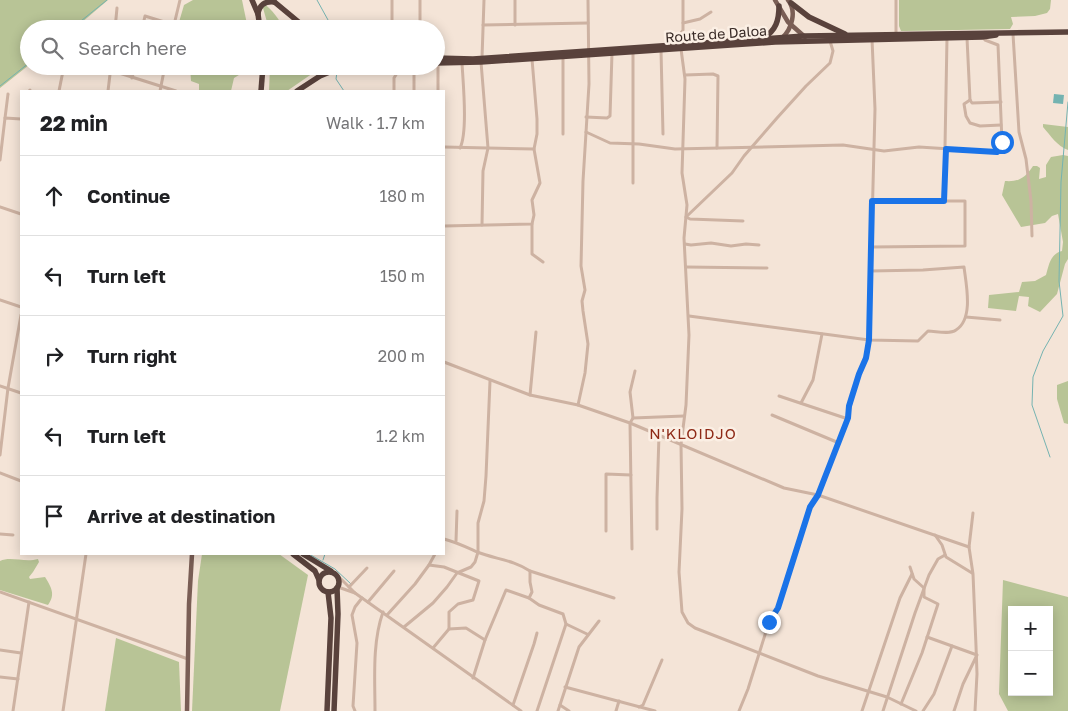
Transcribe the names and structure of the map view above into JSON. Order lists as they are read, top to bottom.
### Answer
{
  "streets": {
    "highway": ["Route de Daloa"]
  },
  "districts": ["N'KLOIDJO"],
  "page": {
    "search": "Search here",
    "heading": ["22 min", "Walk · 1.7 km"],
    "list": [
      ["Continue", "180 m"],
      ["Turn left", "150 m"],
      ["Turn right", "200 m"],
      ["Turn left", "1.2 km"],
      "Arrive at destination"
    ],
    "map_buttons": ["+", "−"]
  }
}
